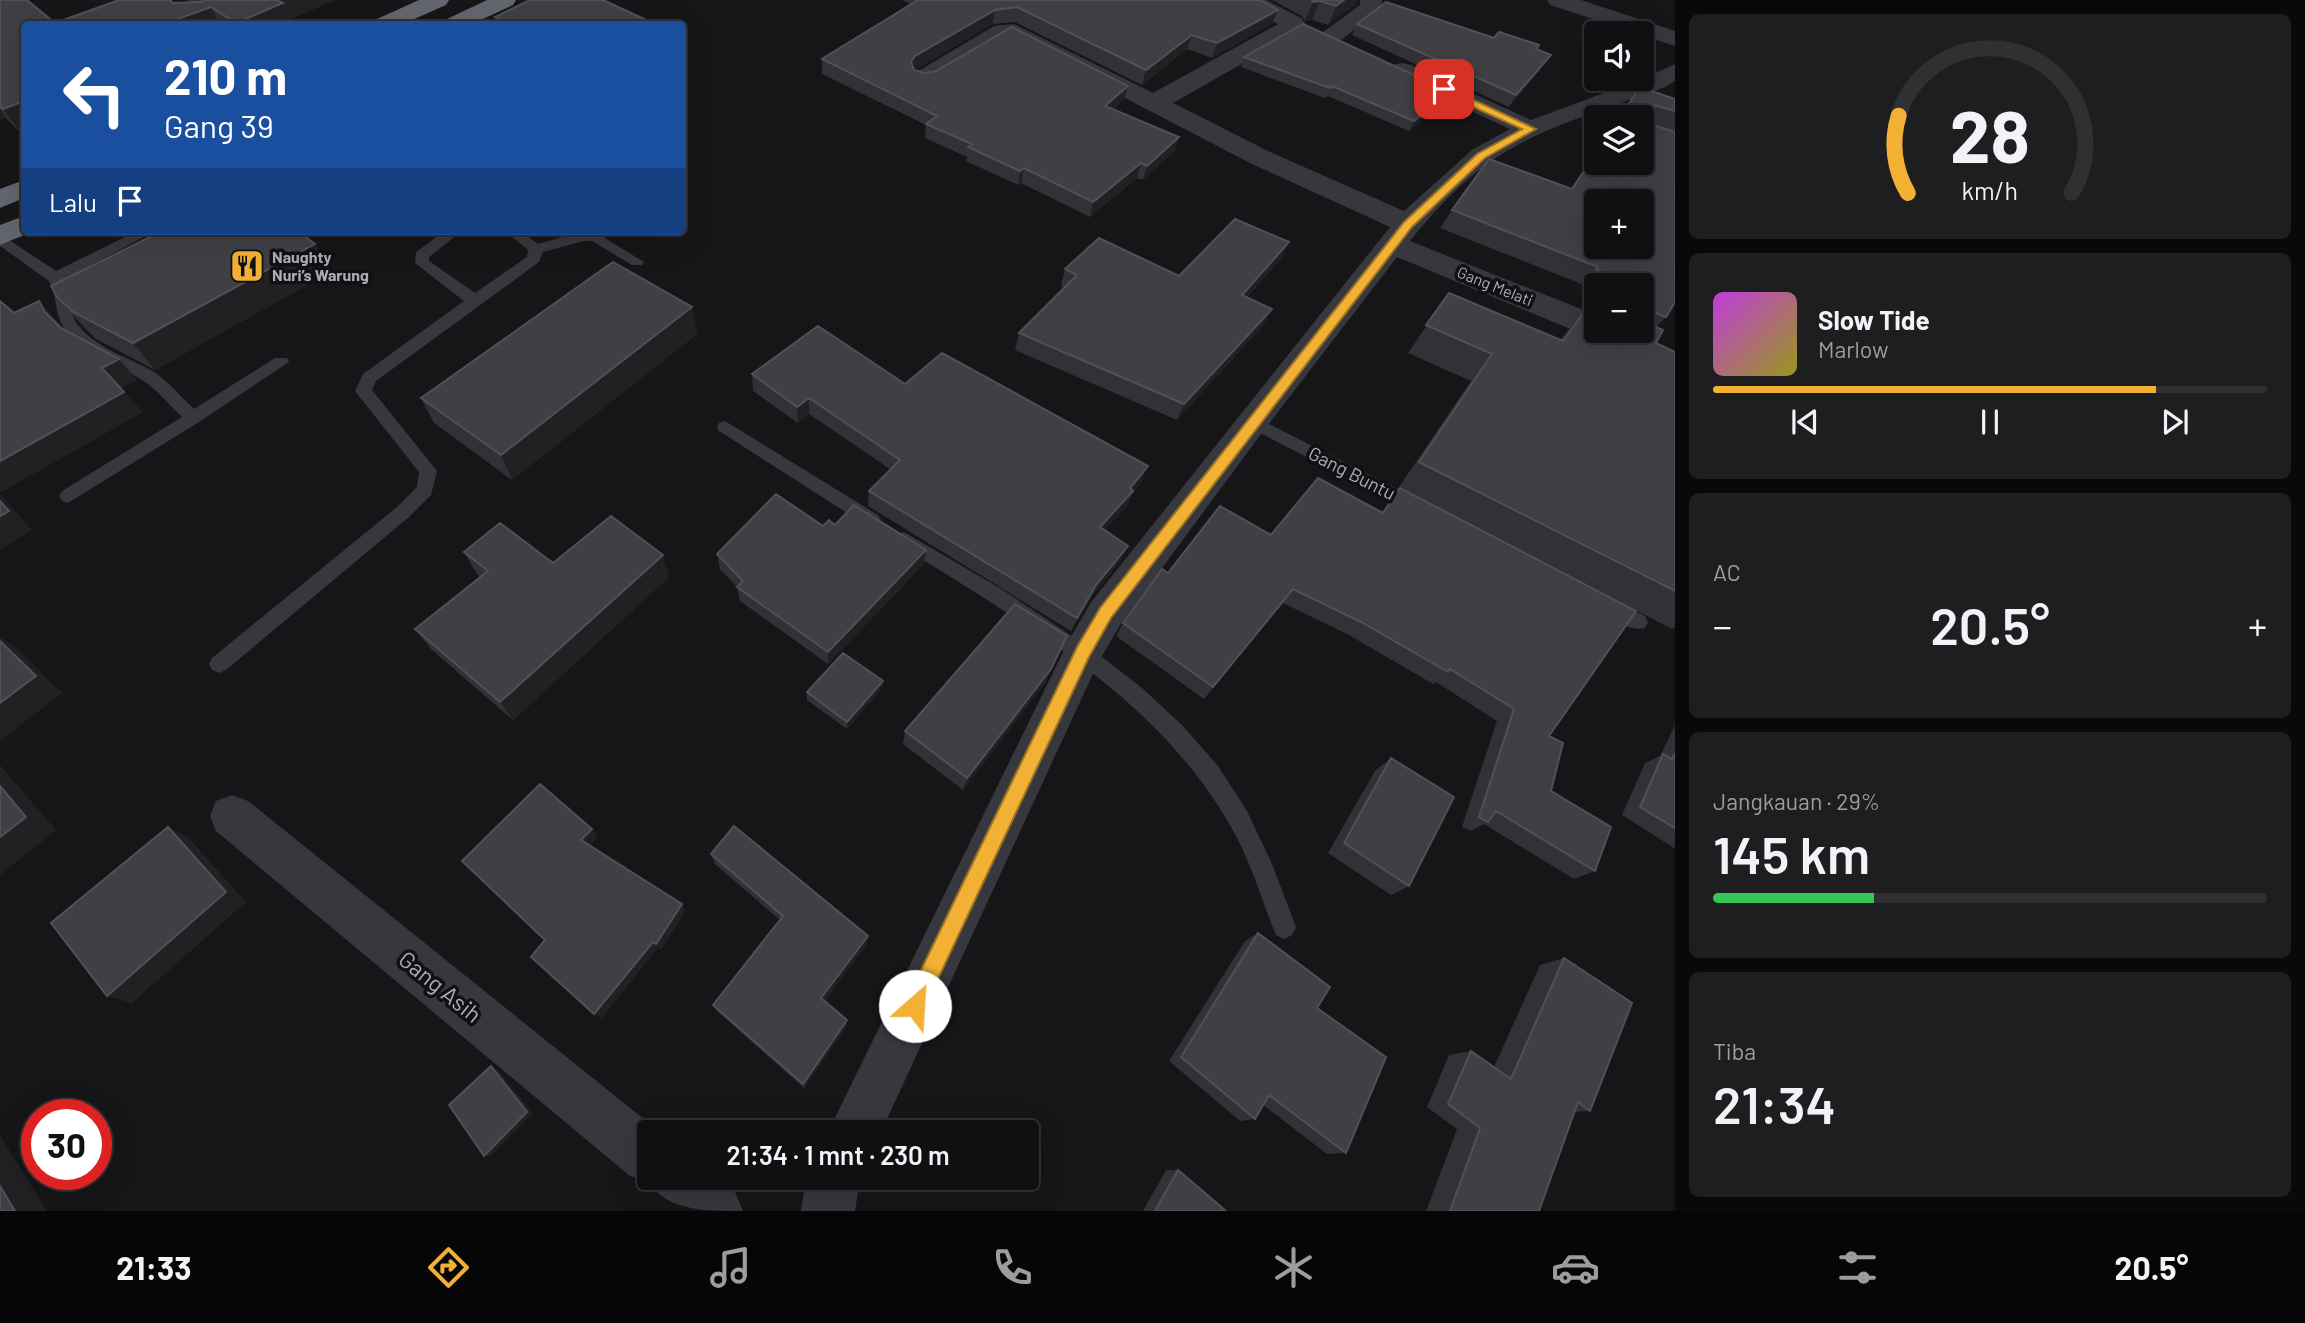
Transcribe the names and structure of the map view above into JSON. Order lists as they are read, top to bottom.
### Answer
{
  "streets": {
    "street": ["Gang Melati", "Gang Asih"]
  },
  "places": {
    "restaurant": ["Naughty Nuri’s Warung"]
  },
  "page": {
    "map_buttons": ["+", "−"],
    "turn": ["210 m", "Gang 39"],
    "then": "Lalu",
    "song": ["Slow Tide", "Marlow"],
    "tile": [
      "AC",
      ["Jangkauan · 29%", "145 km"],
      ["Tiba", "21:34"]
    ],
    "heat": ["−", "20.5°", "+"],
    "limit": "30",
    "trip": "21:34 · 1 mnt · 230 m",
    "tabs": ["21:33", "20.5°"],
    "gauge": ["28", "km/h"]
  }
}
